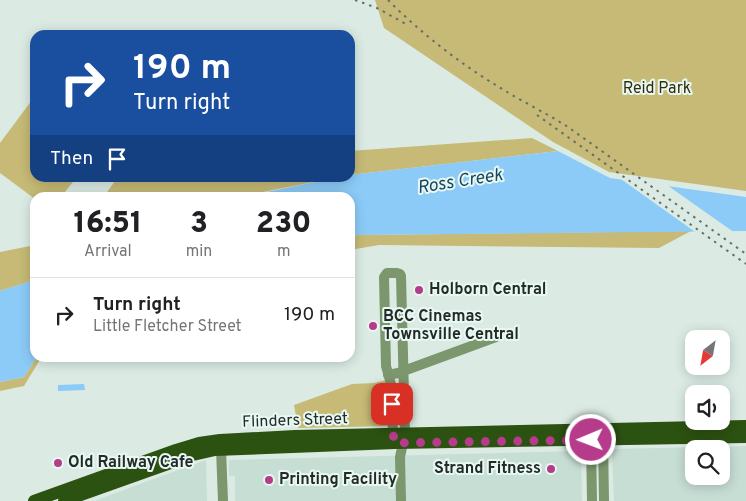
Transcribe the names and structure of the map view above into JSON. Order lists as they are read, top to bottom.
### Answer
{
  "streets": {
    "main road": ["Flinders Street"]
  },
  "water": ["Ross Creek"],
  "parks": ["Reid Park"],
  "places": [
    "Holborn Central",
    "BCC Cinemas Townsville Central",
    "Old Railway Cafe",
    "Strand Fitness",
    "Printing Facility"
  ],
  "north": "bottom left",
  "page": {
    "turn": ["190 m", "Turn right"],
    "then": "Then",
    "eta": [
      "16:51",
      "Arrival",
      "3",
      "min",
      "230",
      "m"
    ],
    "list": [
      {
        "name": "Turn right",
        "note": "Little Fletcher Street",
        "value": "190 m"
      }
    ]
  }
}
